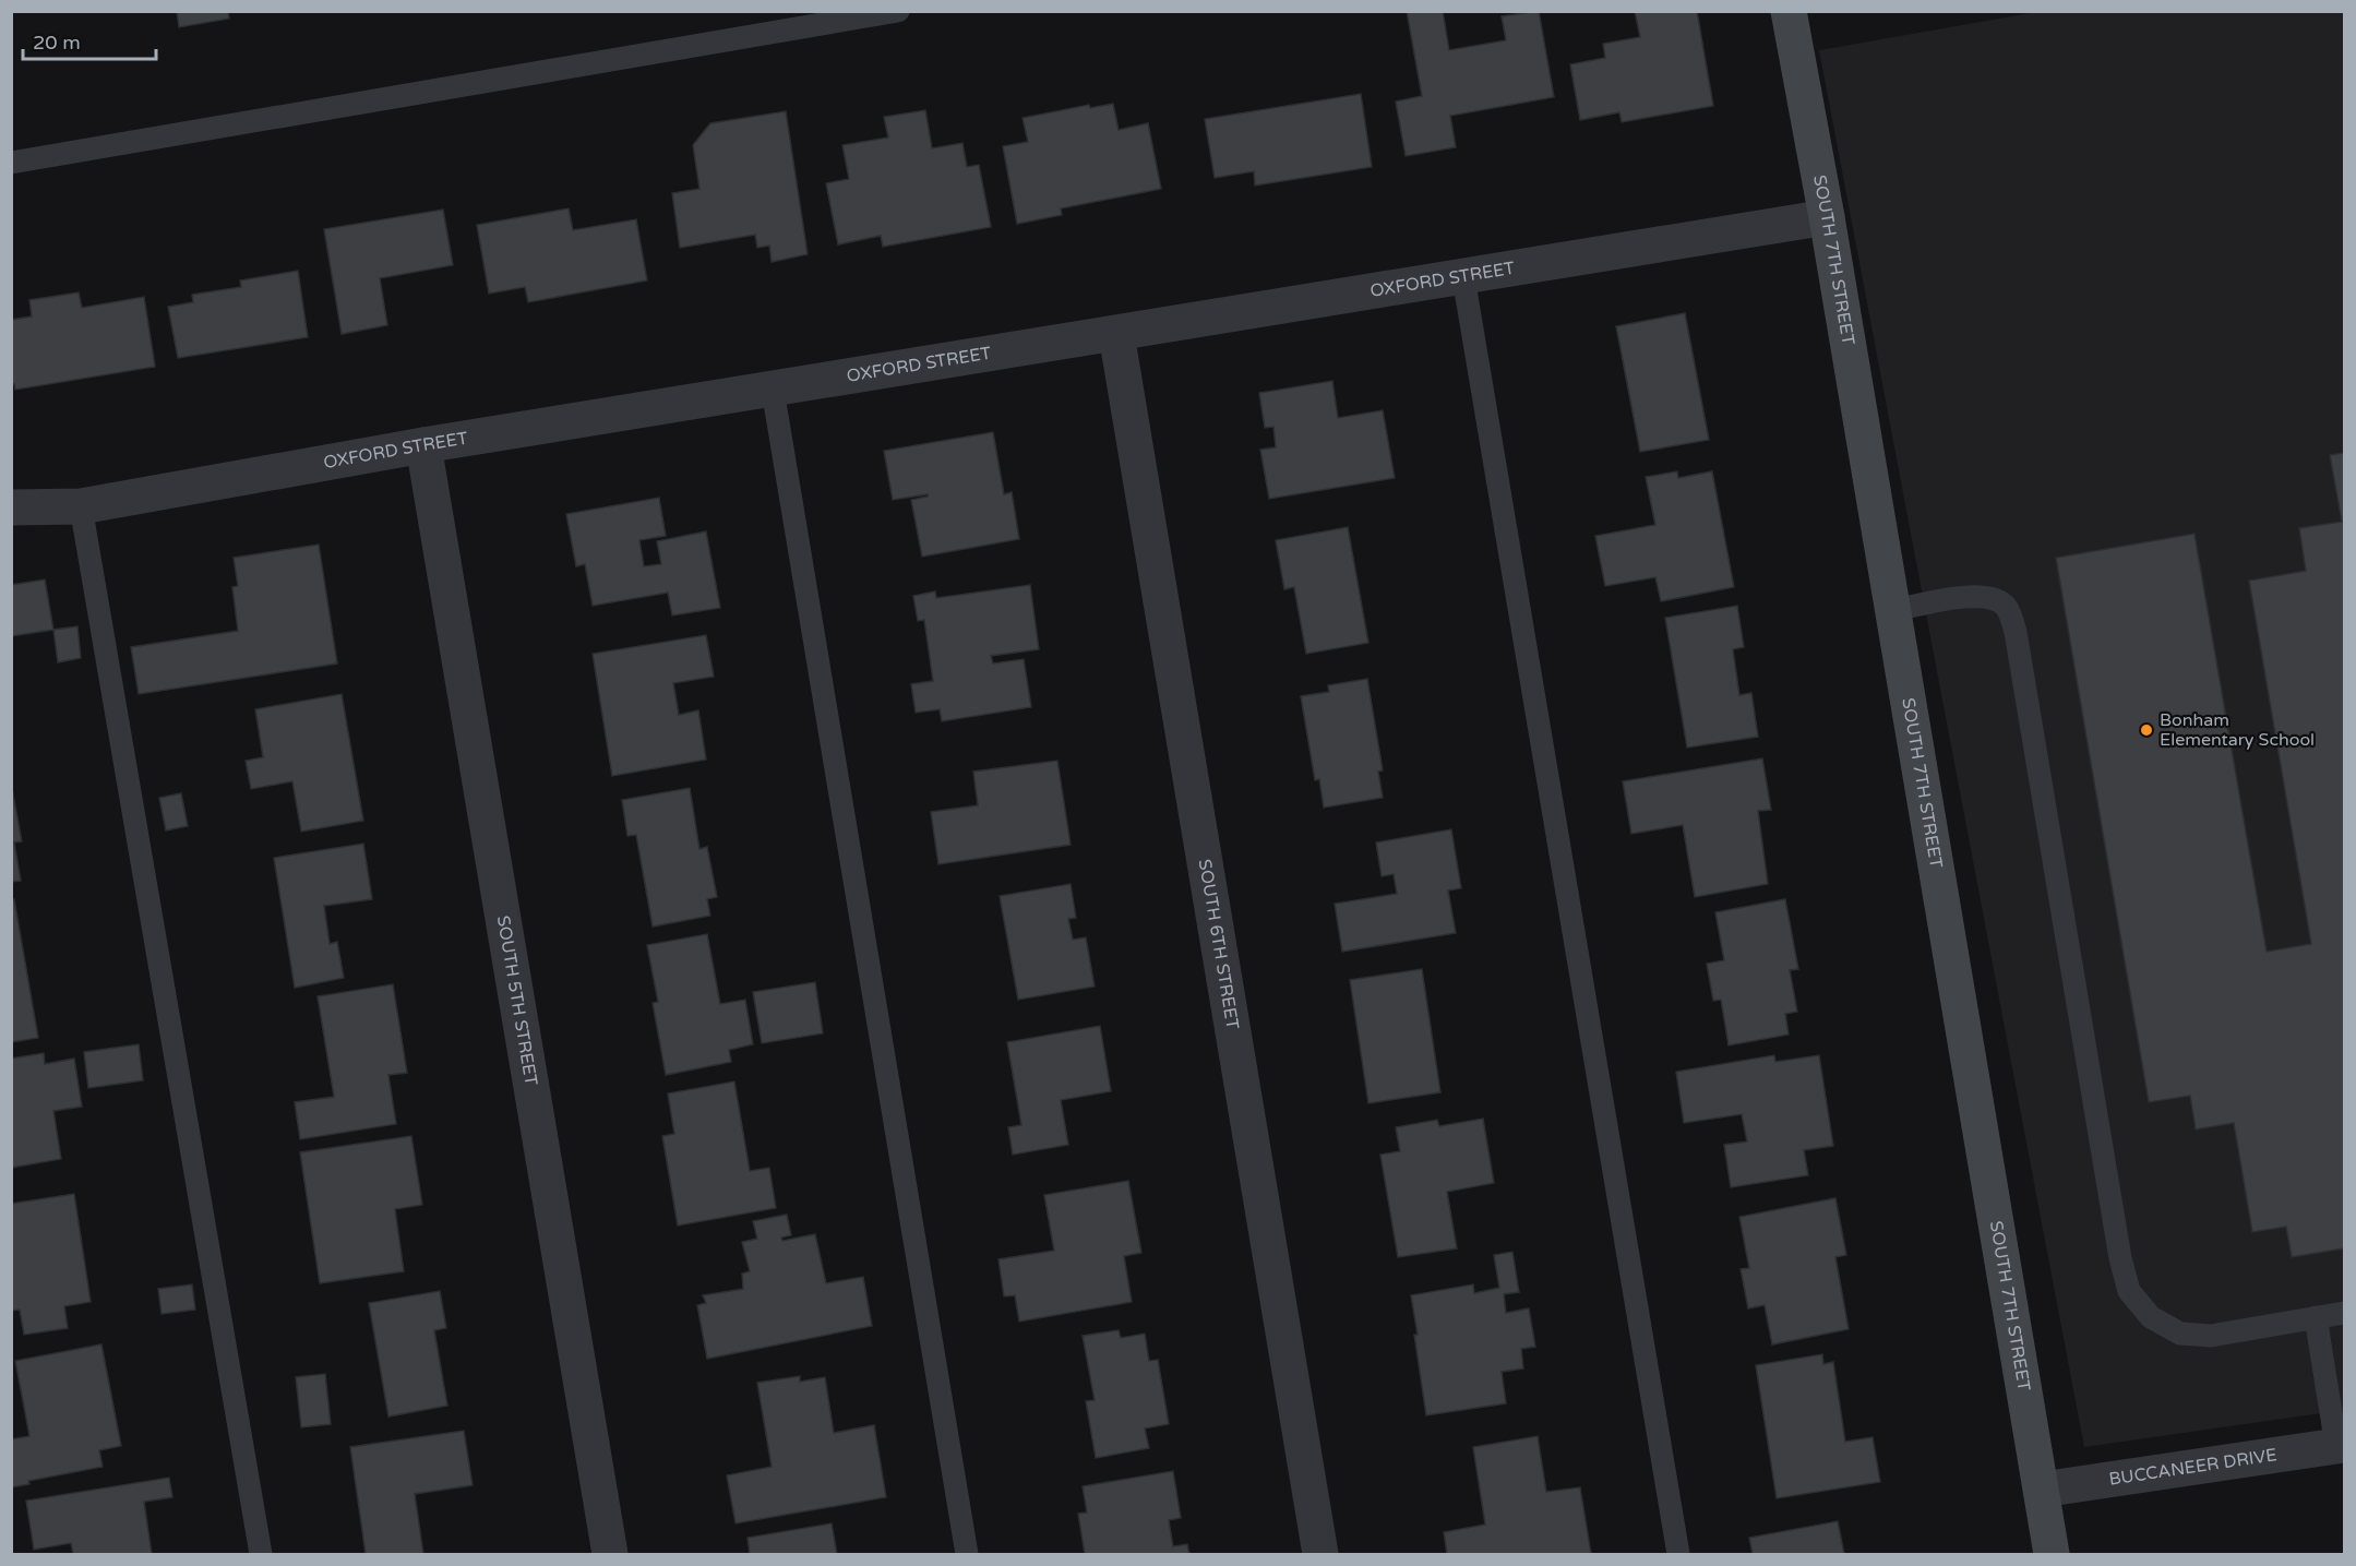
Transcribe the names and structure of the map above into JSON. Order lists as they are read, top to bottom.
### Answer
{
  "streets": {
    "main road": ["SOUTH 7TH STREET"],
    "street": [
      "OXFORD STREET",
      "SOUTH 6TH STREET",
      "SOUTH 5TH STREET",
      "BUCCANEER DRIVE"
    ]
  },
  "crossings": [
    ["SOUTH 7TH STREET", "OXFORD STREET"],
    ["SOUTH 7TH STREET", "BUCCANEER DRIVE"],
    ["OXFORD STREET", "SOUTH 6TH STREET"],
    ["OXFORD STREET", "SOUTH 5TH STREET"]
  ],
  "places": ["Bonham Elementary School"],
  "scale_bar": "20 m"
}
